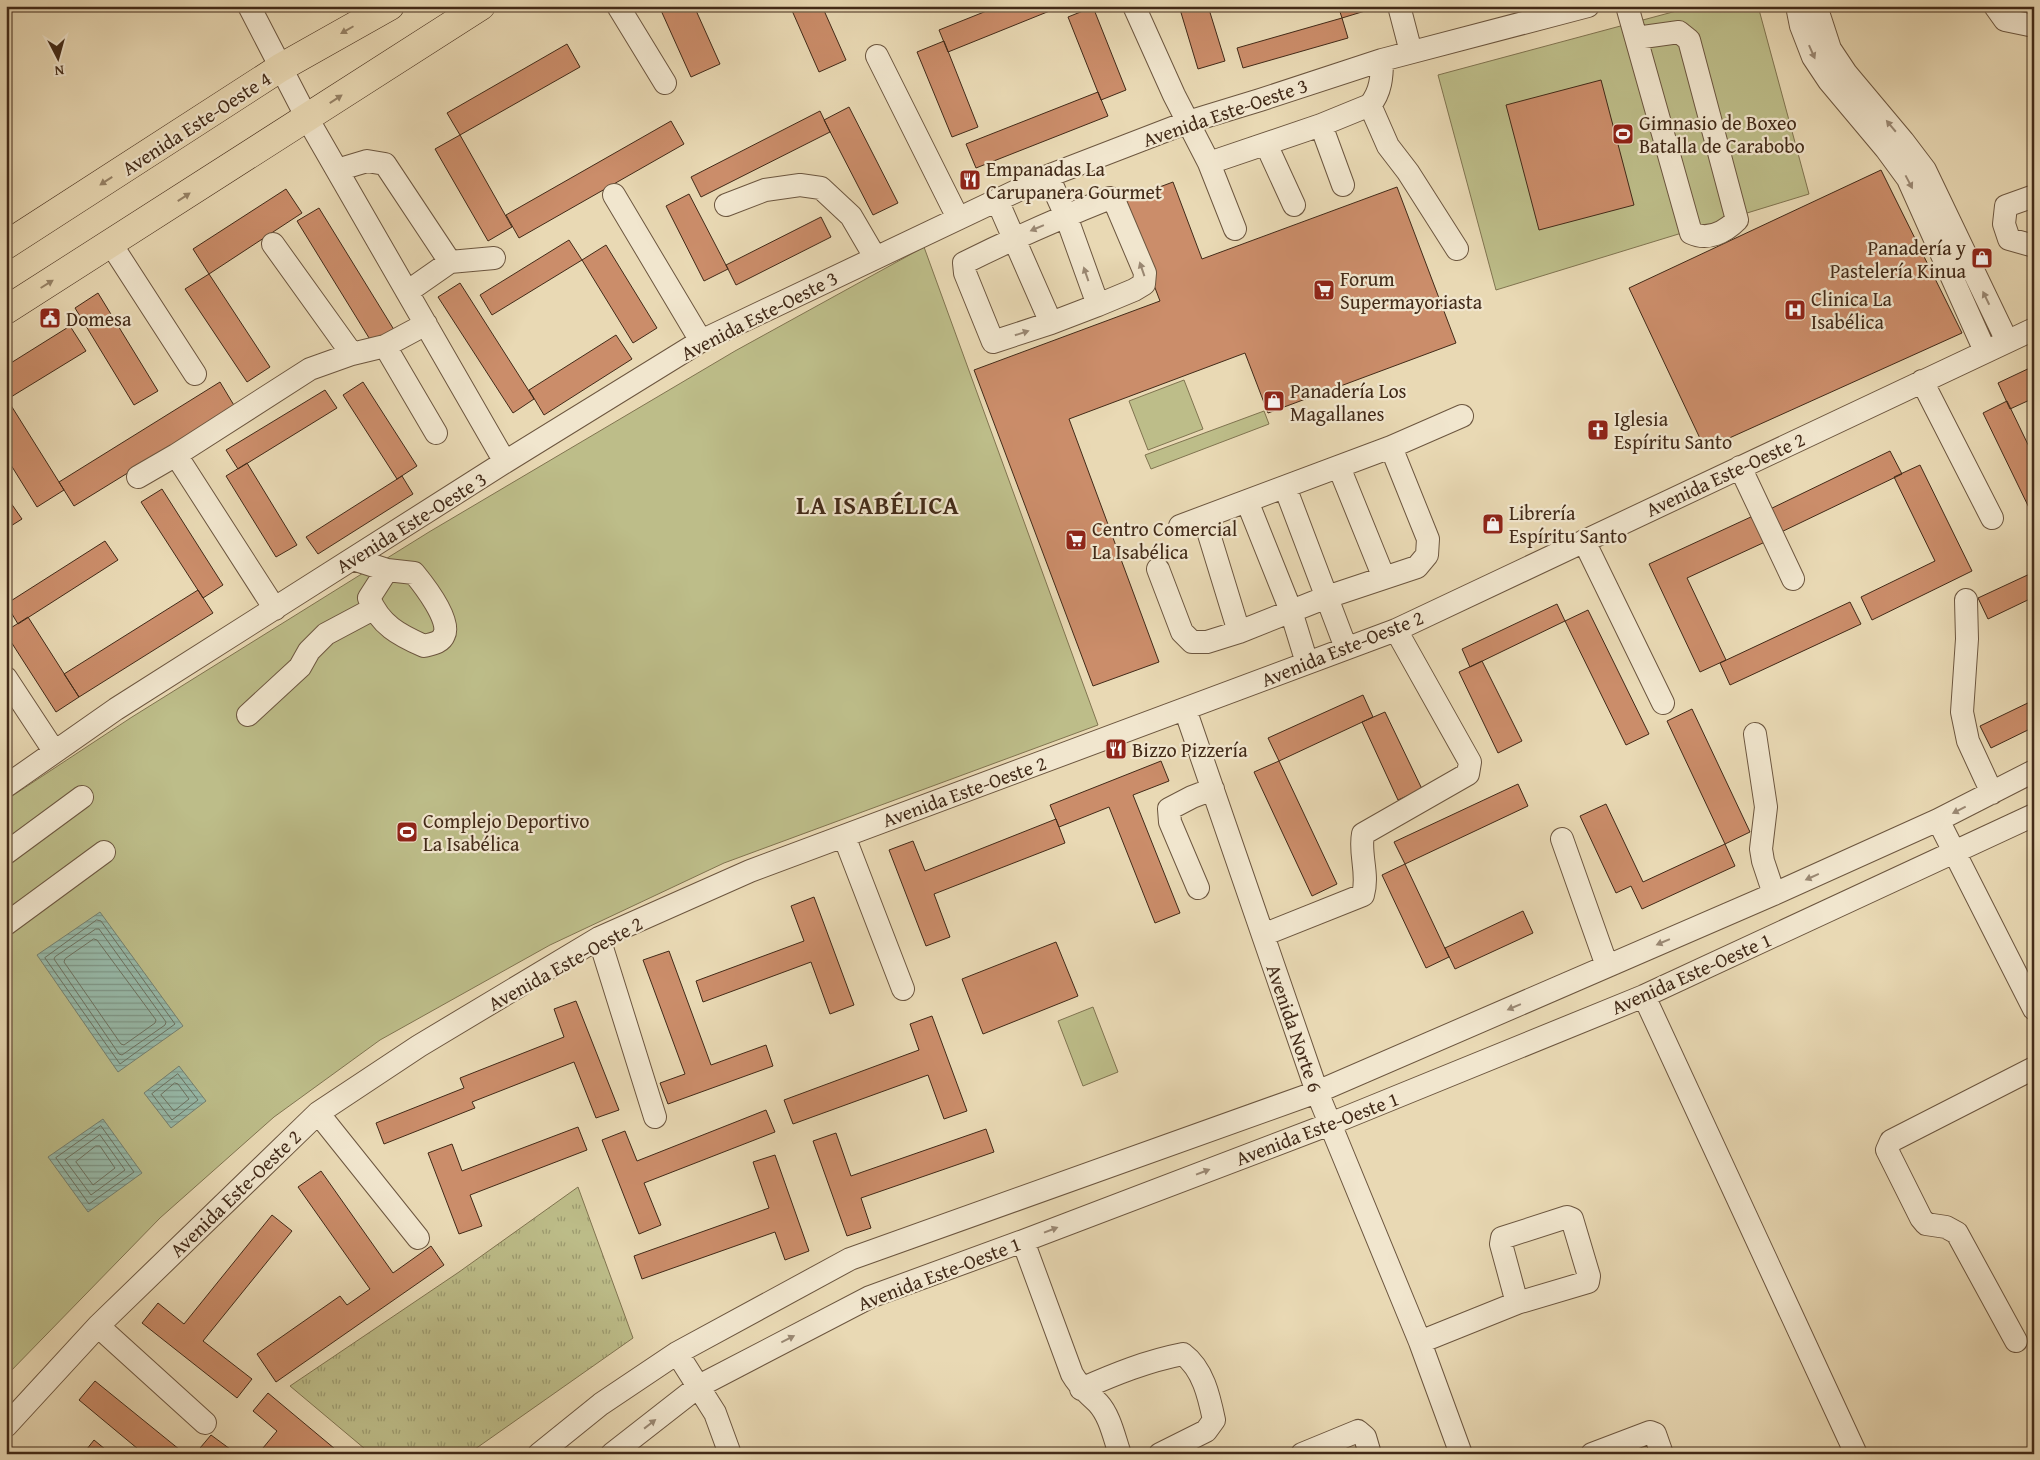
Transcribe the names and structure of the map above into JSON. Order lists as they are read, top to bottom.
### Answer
{
  "streets": {
    "main road": ["Avenida Este-Oeste 4"],
    "street": [
      "Avenida Este-Oeste 3",
      "Avenida Este-Oeste 2",
      "Avenida Este-Oeste 1",
      "Avenida Norte 6"
    ]
  },
  "crossings": [
    ["Avenida Este-Oeste 2", "Avenida Norte 6"],
    ["Avenida Este-Oeste 1", "Avenida Norte 6"]
  ],
  "districts": ["LA ISABÉLICA"],
  "places": {
    "sports": ["Gimnasio de Boxeo Batalla de Carabobo", "Complejo Deportivo La Isabélica"],
    "restaurant": ["Empanadas La Carupanera Gourmet", "Bizzo Pizzería"],
    "shop": ["Panadería y Pastelería Kinua", "Panadería Los Magallanes", "Librería Espíritu Santo"],
    "supermarket": ["Forum Supermayoriasta", "Centro Comercial La Isabélica"],
    "hospital": ["Clinica La Isabélica"],
    "public building": ["Domesa"],
    "church": ["Iglesia Espíritu Santo"]
  },
  "north": "bottom"
}
